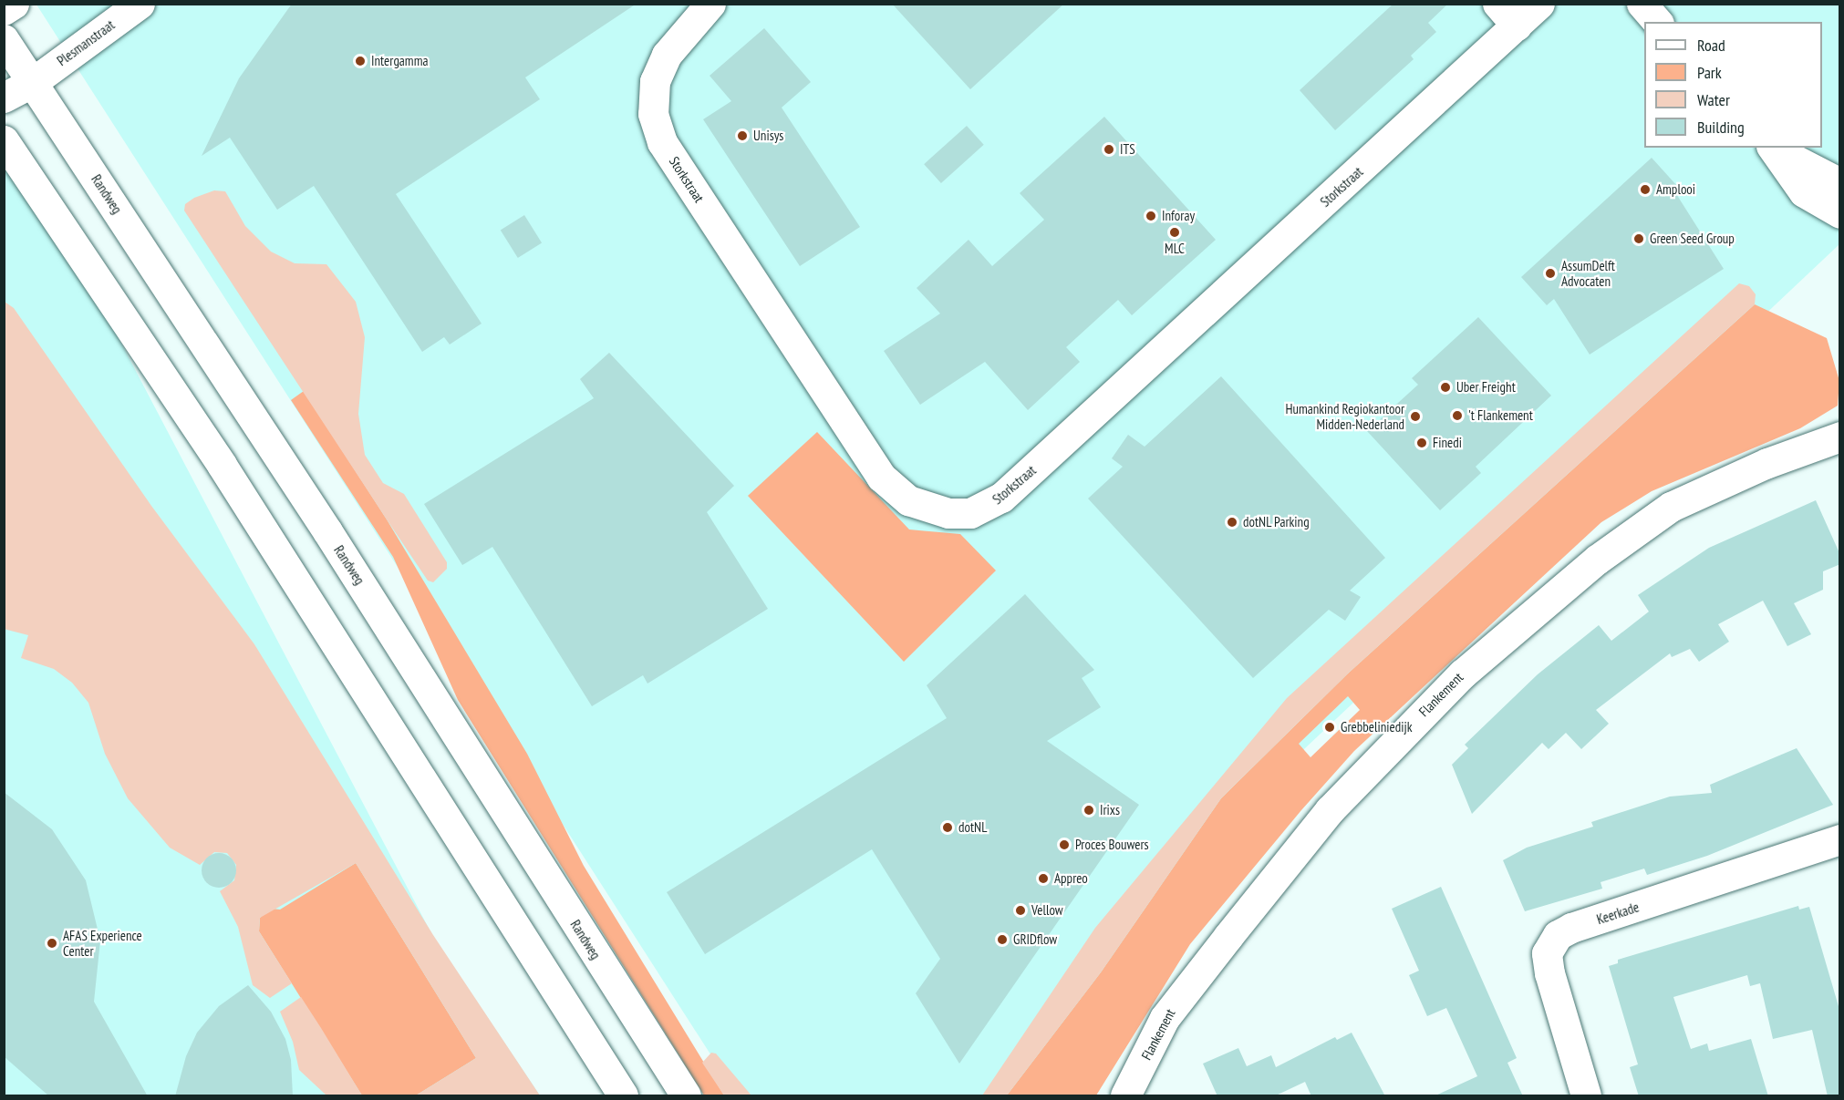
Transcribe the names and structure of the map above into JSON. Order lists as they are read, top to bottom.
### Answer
{
  "streets": {
    "street": [
      "Plesmanstraat",
      "Storkstraat",
      "Randweg",
      "Flankement",
      "Keerkade"
    ]
  },
  "crossings": [
    ["Plesmanstraat", "Randweg"]
  ],
  "places": [
    "Intergamma",
    "Unisys",
    "ITS",
    "Amplooi",
    "Inforay",
    "MLC",
    "Green Seed Group",
    "AssumDelft Advocaten",
    "Uber Freight",
    "'t Flankement",
    "Humankind Regiokantoor Midden-Nederland",
    "Finedi",
    "dotNL Parking",
    "Grebbeliniedijk",
    "Irixs",
    "dotNL",
    "Proces Bouwers",
    "Appreo",
    "Vellow",
    "GRIDflow",
    "AFAS Experience Center"
  ],
  "legend": [
    "Road",
    "Park",
    "Water",
    "Building"
  ]
}
